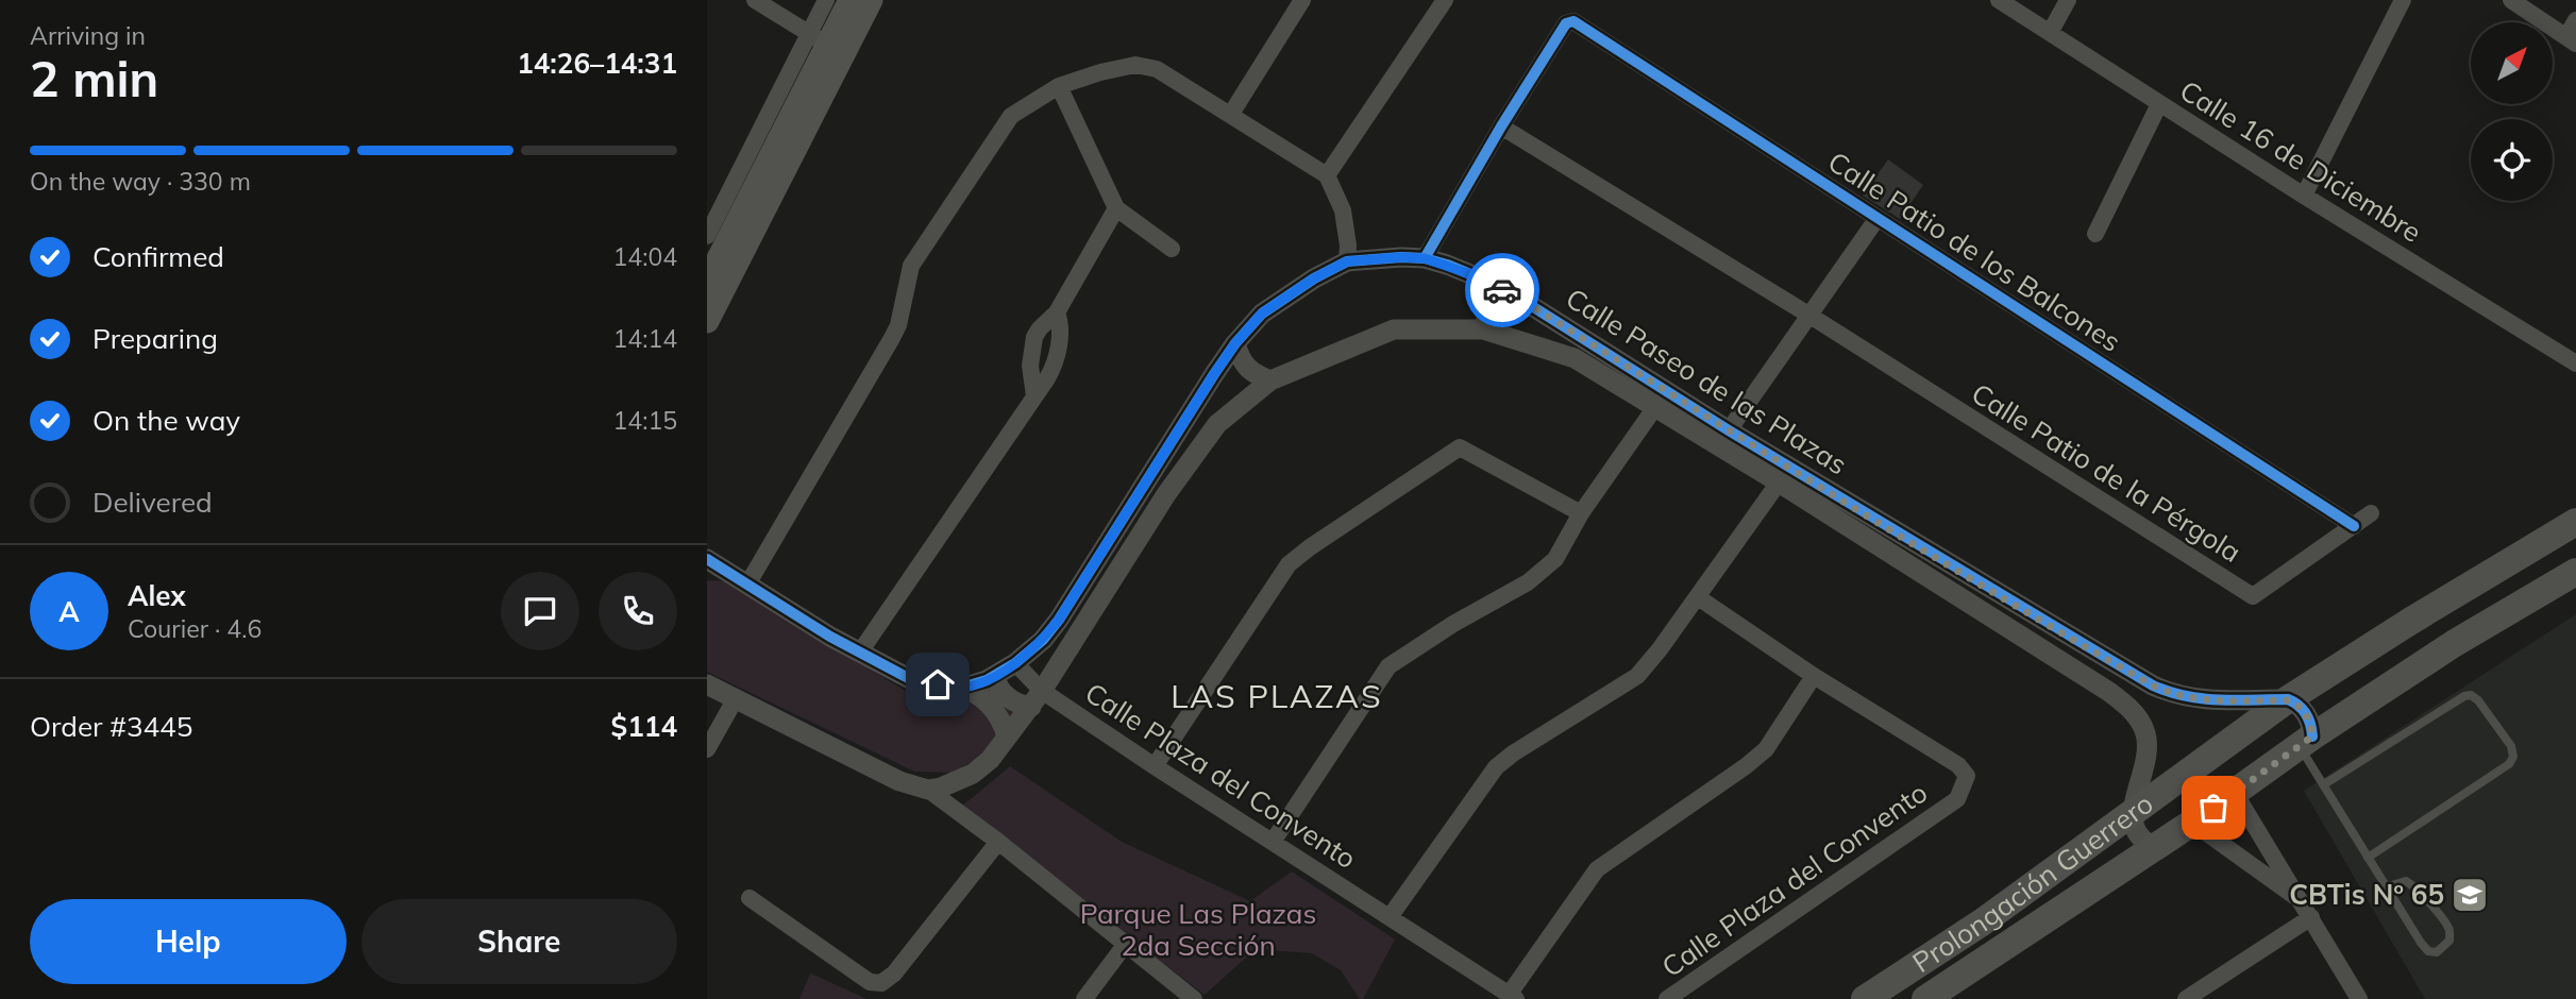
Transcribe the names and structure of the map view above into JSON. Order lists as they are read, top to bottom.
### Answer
{
  "streets": {
    "main road": ["Prolongación Guerrero"],
    "street": [
      "Calle 16 de Diciembre",
      "Calle Patio de los Balcones",
      "Calle Paseo de las Plazas",
      "Calle Patio de la Pérgola",
      "Calle Plaza del Convento"
    ]
  },
  "crossings": [
    ["Calle Patio de los Balcones", "Calle Patio de la Pérgola"],
    ["Calle Paseo de las Plazas", "Calle Plaza del Convento"],
    ["Calle Paseo de las Plazas", "Prolongación Guerrero"]
  ],
  "districts": ["LAS PLAZAS"],
  "parks": ["Parque Las Plazas 2da Sección"],
  "places": {
    "school or university": ["CBTis Nº 65"]
  },
  "north": "top right",
  "page": {
    "heading": ["2 min", "Arriving in", "14:26–14:31"],
    "panel": [
      "Alex",
      "Courier · 4.6",
      "Order #3445",
      "$114"
    ],
    "bar": "On the way · 330 m",
    "list": [
      ["Confirmed", "14:04"],
      ["Preparing", "14:14"],
      ["On the way", "14:15"],
      "Delivered"
    ],
    "round": "A",
    "buttons": ["Help", "Share"]
  }
}
